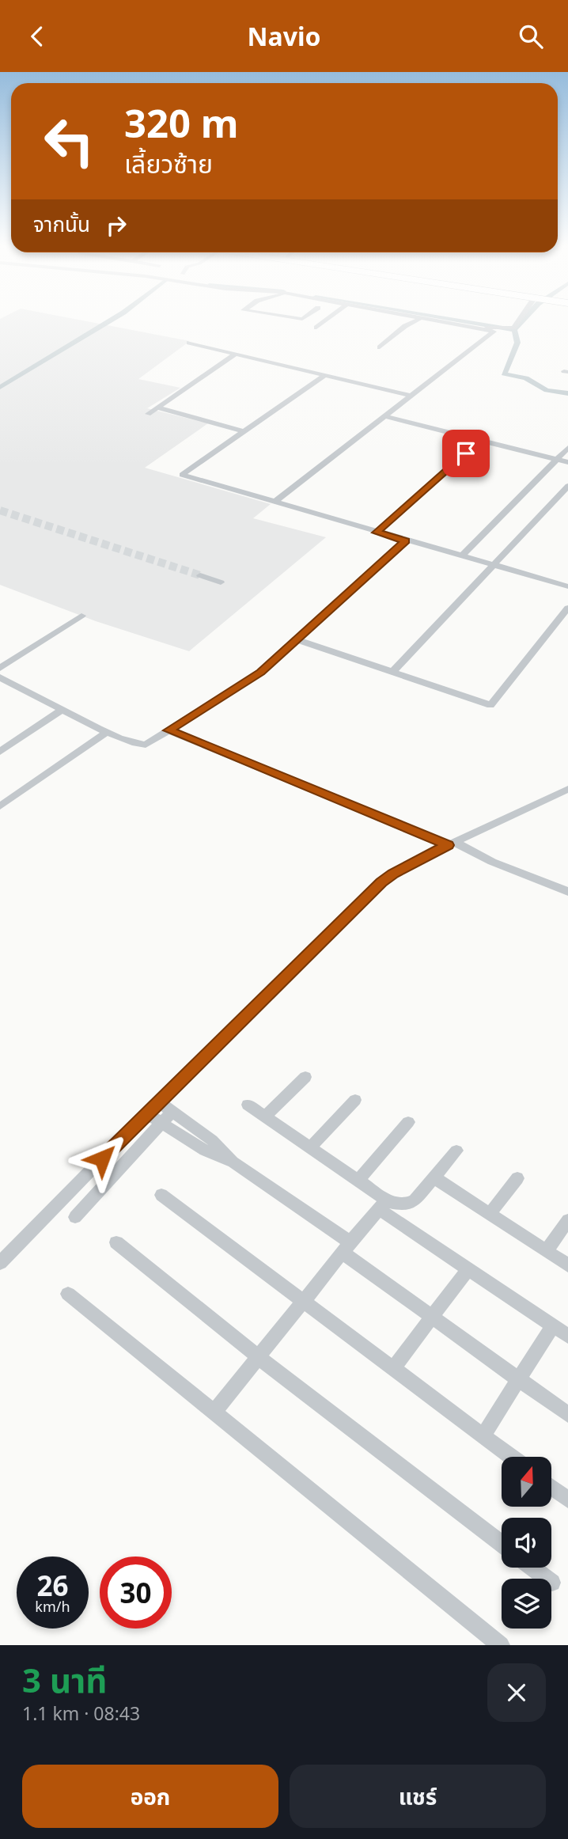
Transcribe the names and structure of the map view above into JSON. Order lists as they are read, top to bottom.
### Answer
{
  "north": "top",
  "page": {
    "header": "Navio",
    "turn": ["320 m", "เลี้ยวซ้าย"],
    "then": "จากนั้น",
    "speed": "26 km/h",
    "limit": "30",
    "heading": ["3 นาที", "1.1 km · 08:43"],
    "buttons": ["ออก", "แชร์"]
  }
}
